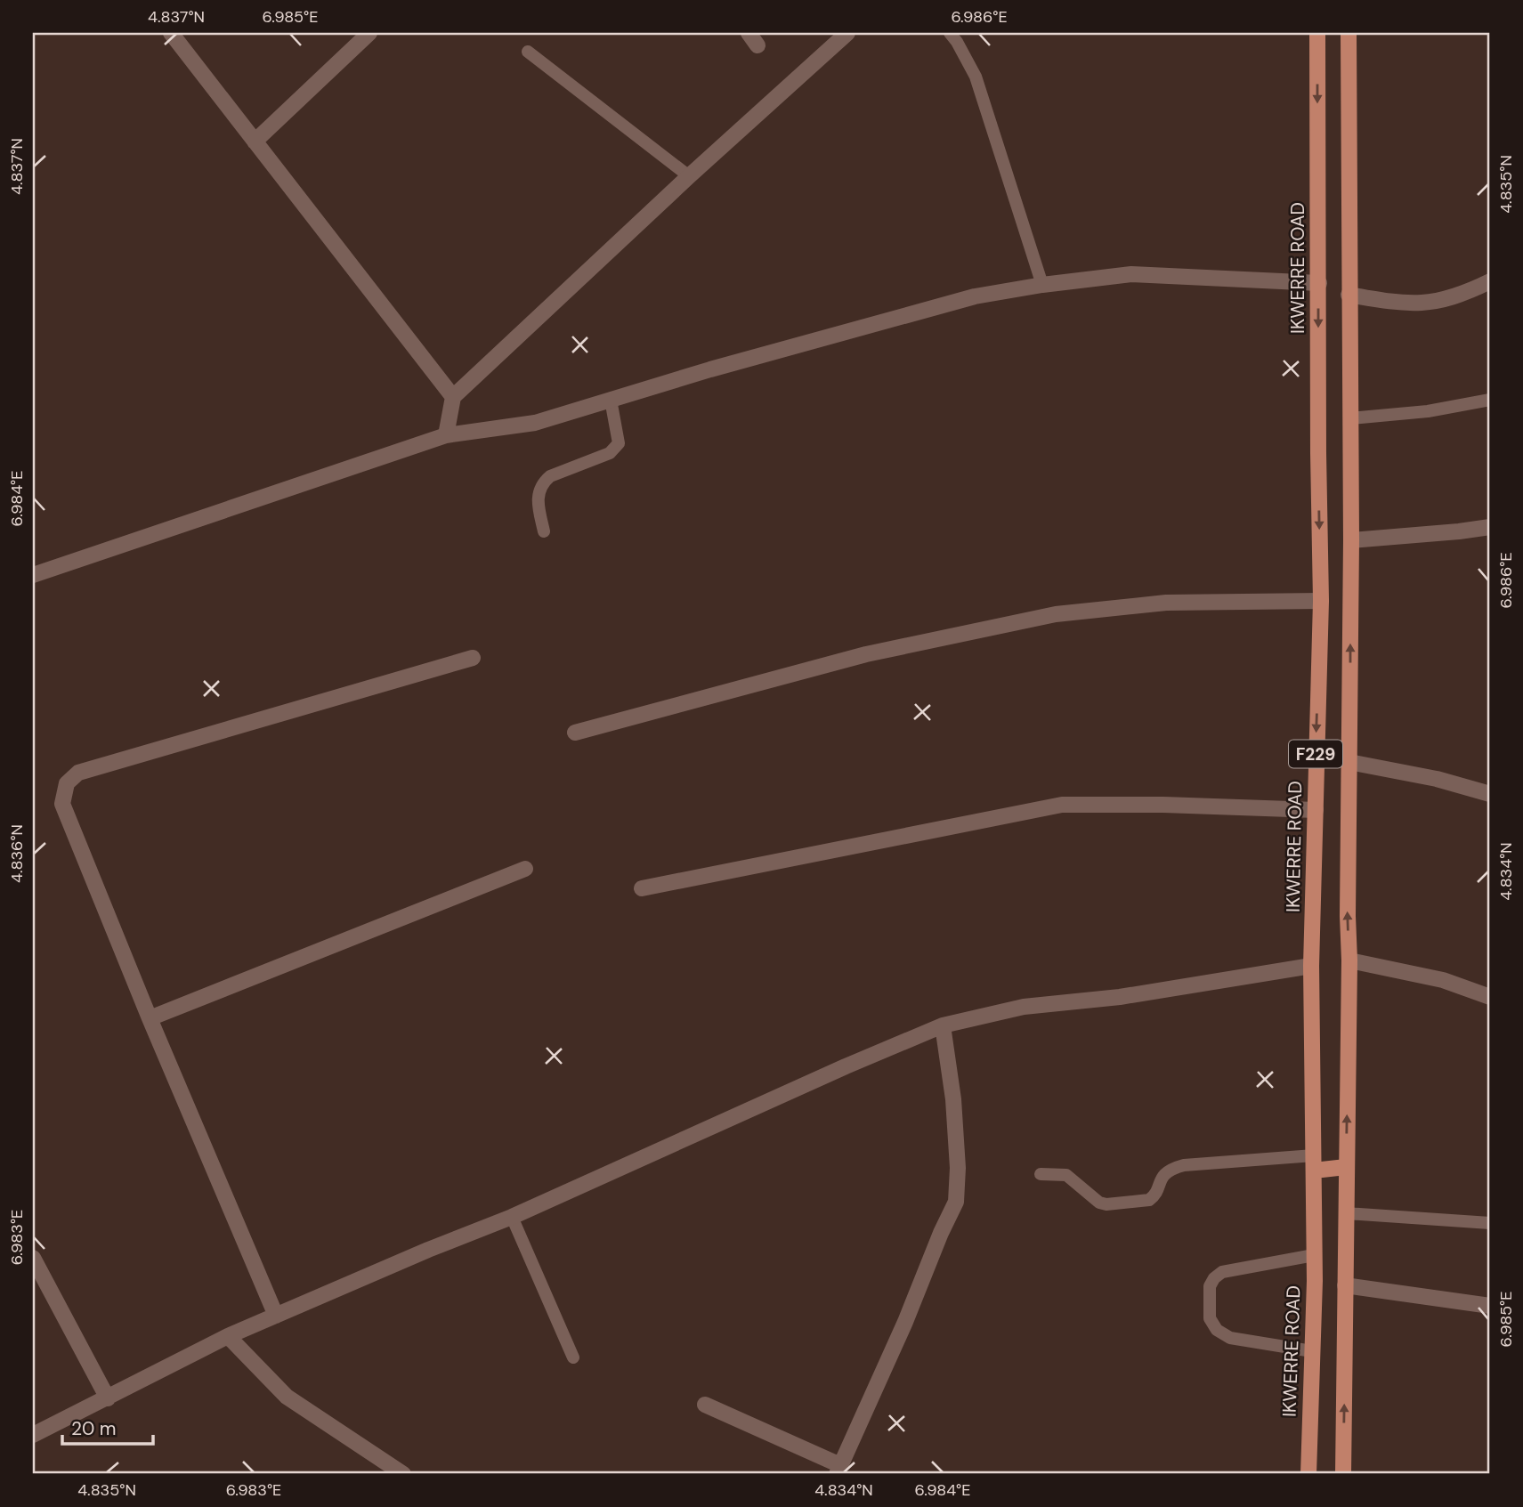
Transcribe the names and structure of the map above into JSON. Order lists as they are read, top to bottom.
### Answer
{
  "streets": {
    "main road": ["IKWERRE ROAD", "F229"]
  },
  "scale_bar": "20 m",
  "coordinates": [
    "4.837°N",
    "6.985°E",
    "6.986°E",
    "4.835°N",
    "6.984°E",
    "4.836°N",
    "4.834°N",
    "6.983°E"
  ]
}
